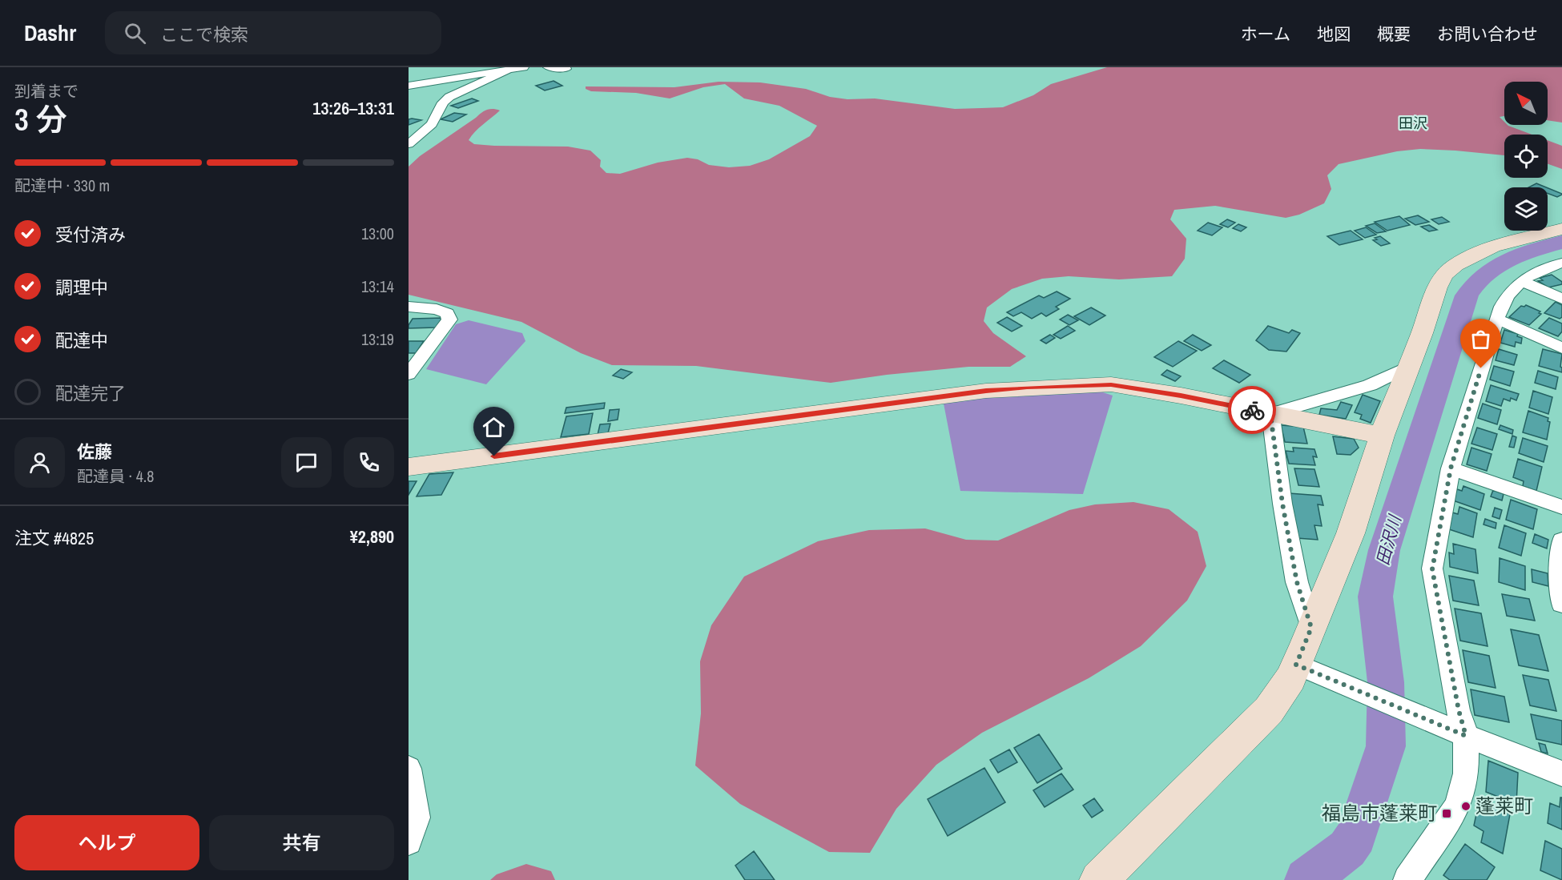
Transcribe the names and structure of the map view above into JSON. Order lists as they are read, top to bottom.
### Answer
{
  "districts": ["田沢"],
  "water": ["田沢川"],
  "places": {
    "other": ["蓬莱町"],
    "transit": ["福島市蓬莱町"]
  },
  "north": "top left",
  "page": {
    "header": "Dashr",
    "search": "ここで検索",
    "nav": [
      "ホーム",
      "地図",
      "概要",
      "お問い合わせ"
    ],
    "heading": ["3 分", "到着まで", "13:26–13:31"],
    "panel": [
      "佐藤",
      "配達員 · 4.8",
      "注文 #4825",
      "¥2,890"
    ],
    "bar": "配達中 · 330 m",
    "list": [
      ["受付済み", "13:00"],
      ["調理中", "13:14"],
      ["配達中", "13:19"],
      "配達完了"
    ],
    "buttons": ["ヘルプ", "共有"]
  }
}
